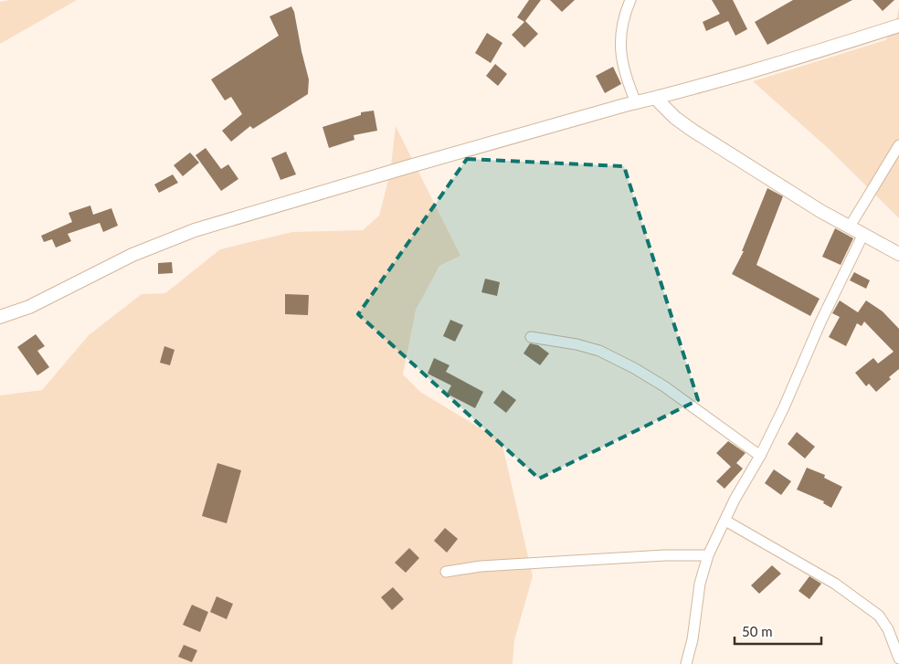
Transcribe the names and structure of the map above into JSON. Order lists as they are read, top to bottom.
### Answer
{
  "scale_bar": "50 m"
}
